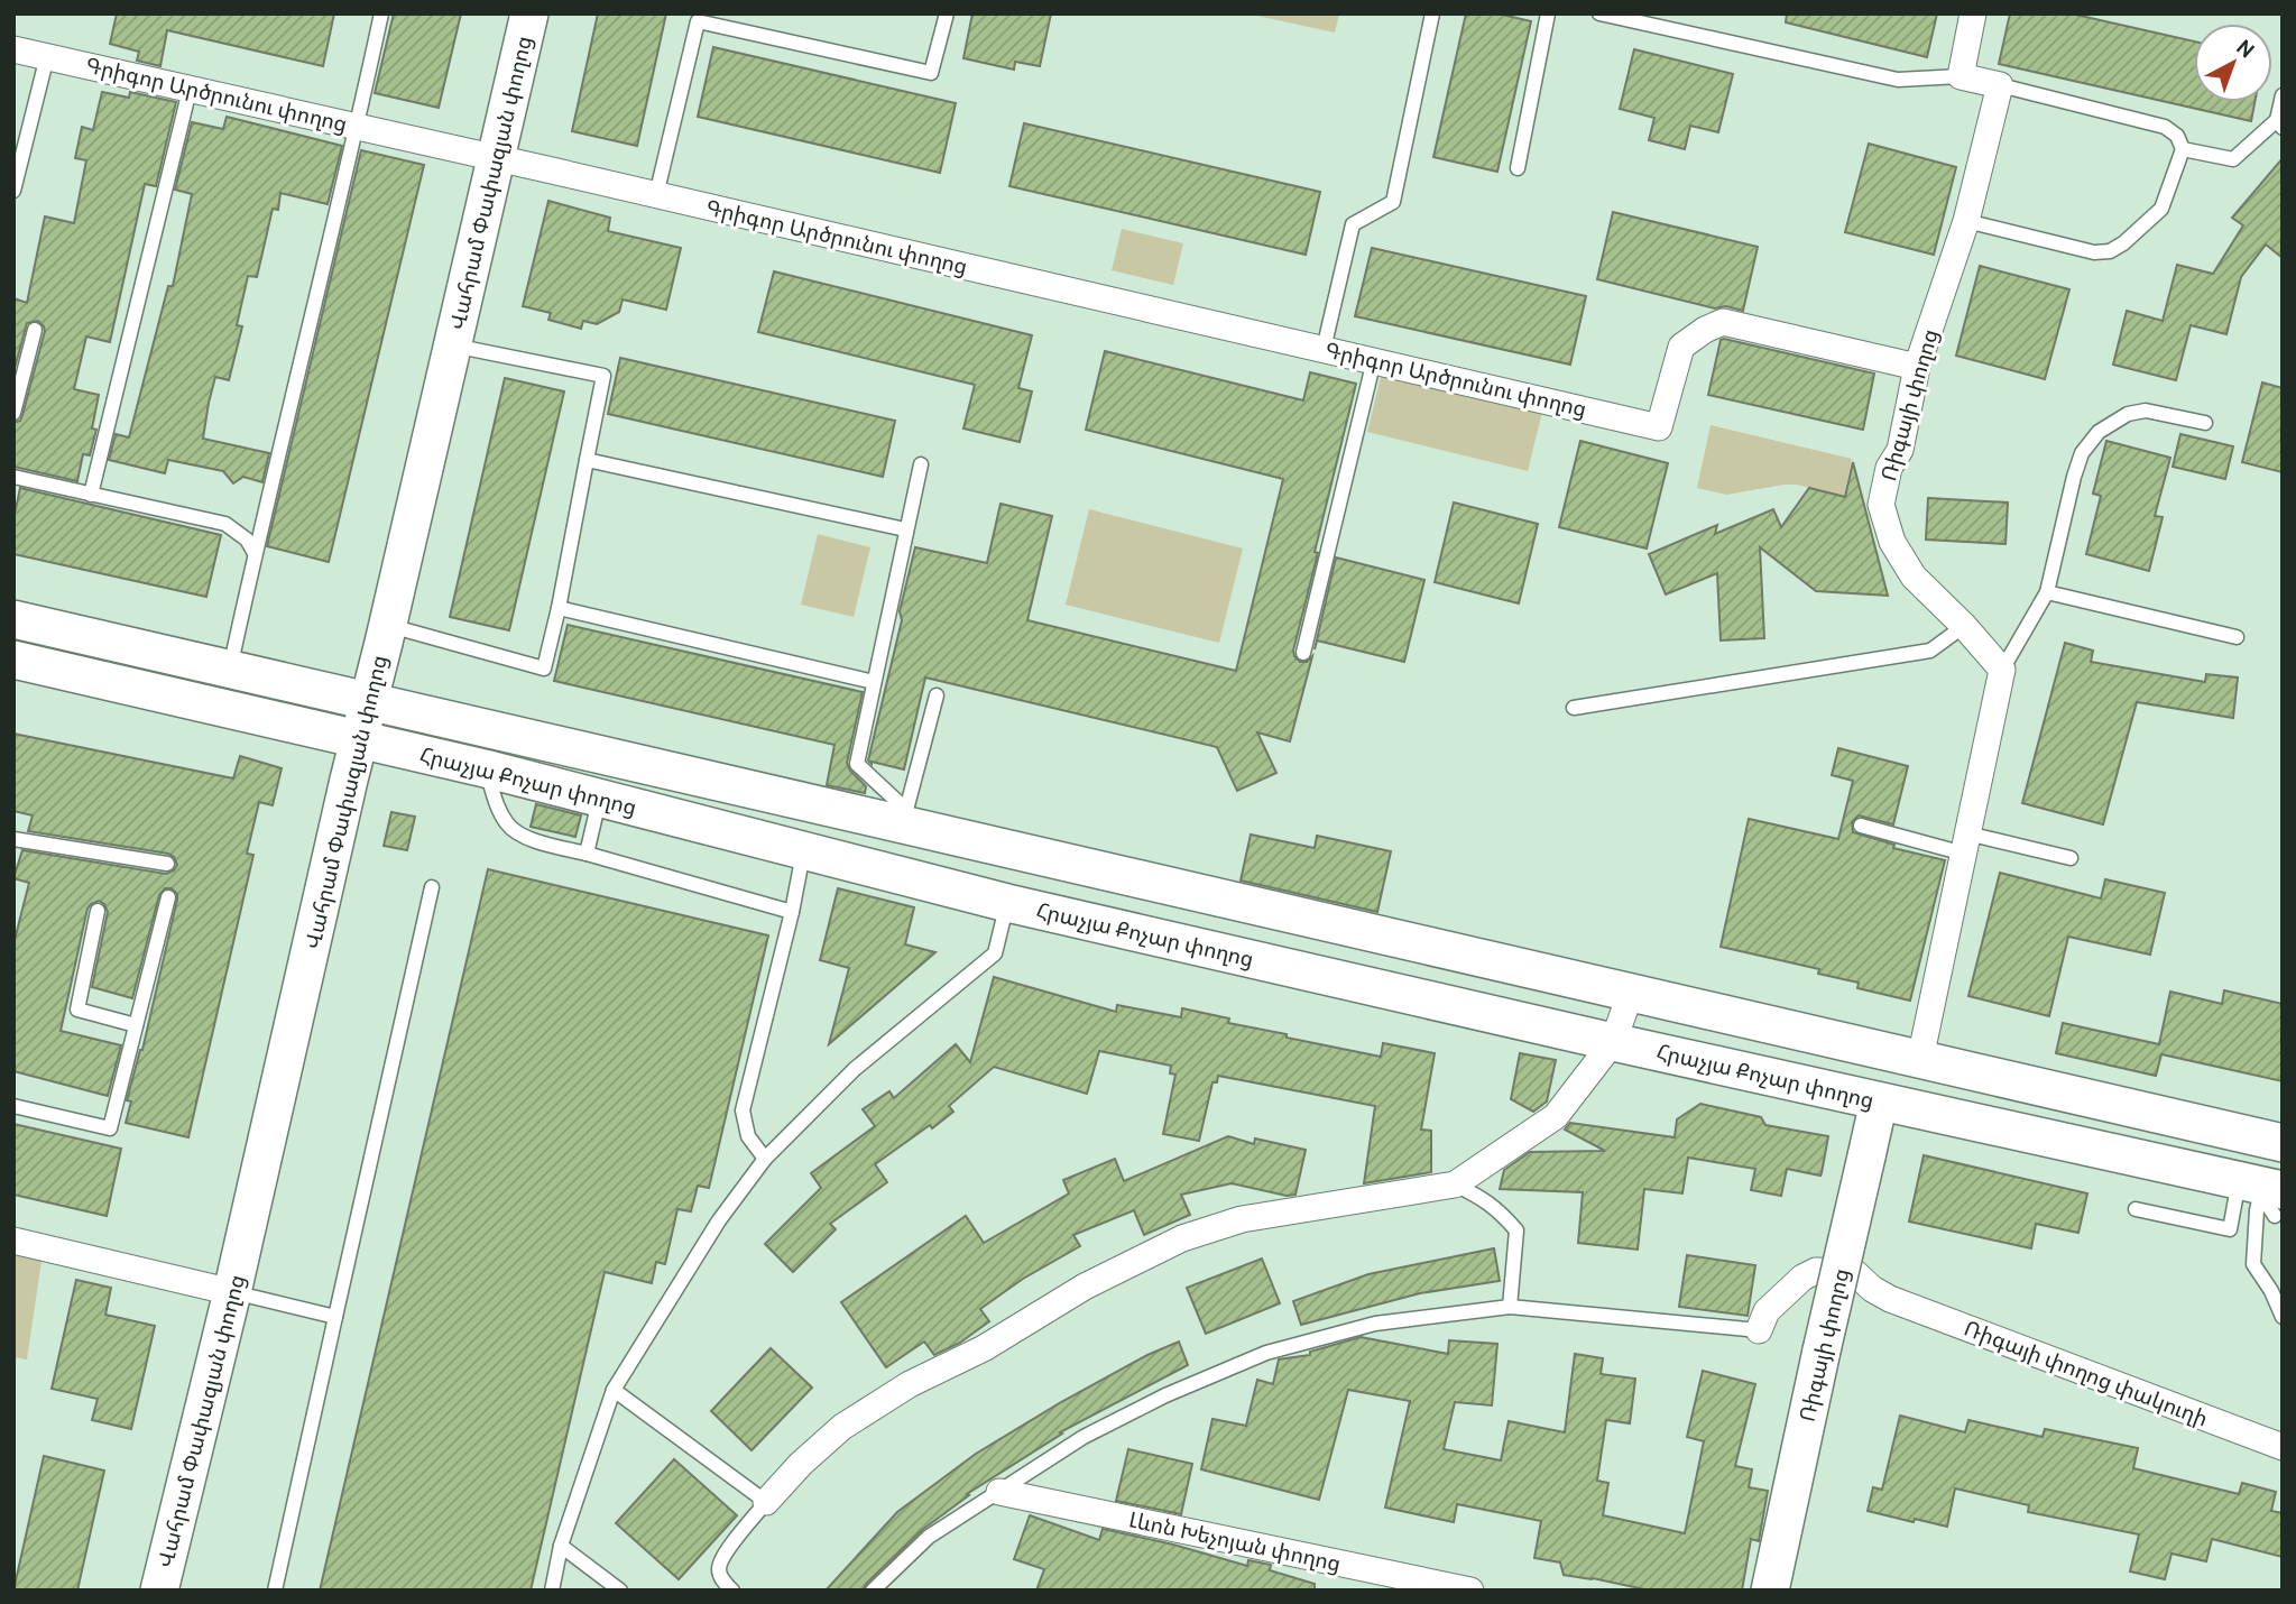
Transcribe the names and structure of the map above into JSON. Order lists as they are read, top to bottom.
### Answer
{
  "streets": {
    "main road": ["Վահրամ Փափազյան փողոց", "Ռիգայի փողոց", "Հրաչյա Քոչար փողոց"],
    "street": ["Գրիգոր Արծրունու փողոց", "Ռիգայի փողոց փակուղի", "Լևոն Խեչոյան փողոց"]
  },
  "crossings": [
    ["Գրիգոր Արծրունու փողոց", "Վահրամ Փափազյան փողոց"],
    ["Գրիգոր Արծրունու փողոց", "Ռիգայի փողոց"],
    ["Վահրամ Փափազյան փողոց", "Հրաչյա Քոչար փողոց"],
    ["Ռիգայի փողոց", "Հրաչյա Քոչար փողոց"]
  ],
  "north": "top right"
}
